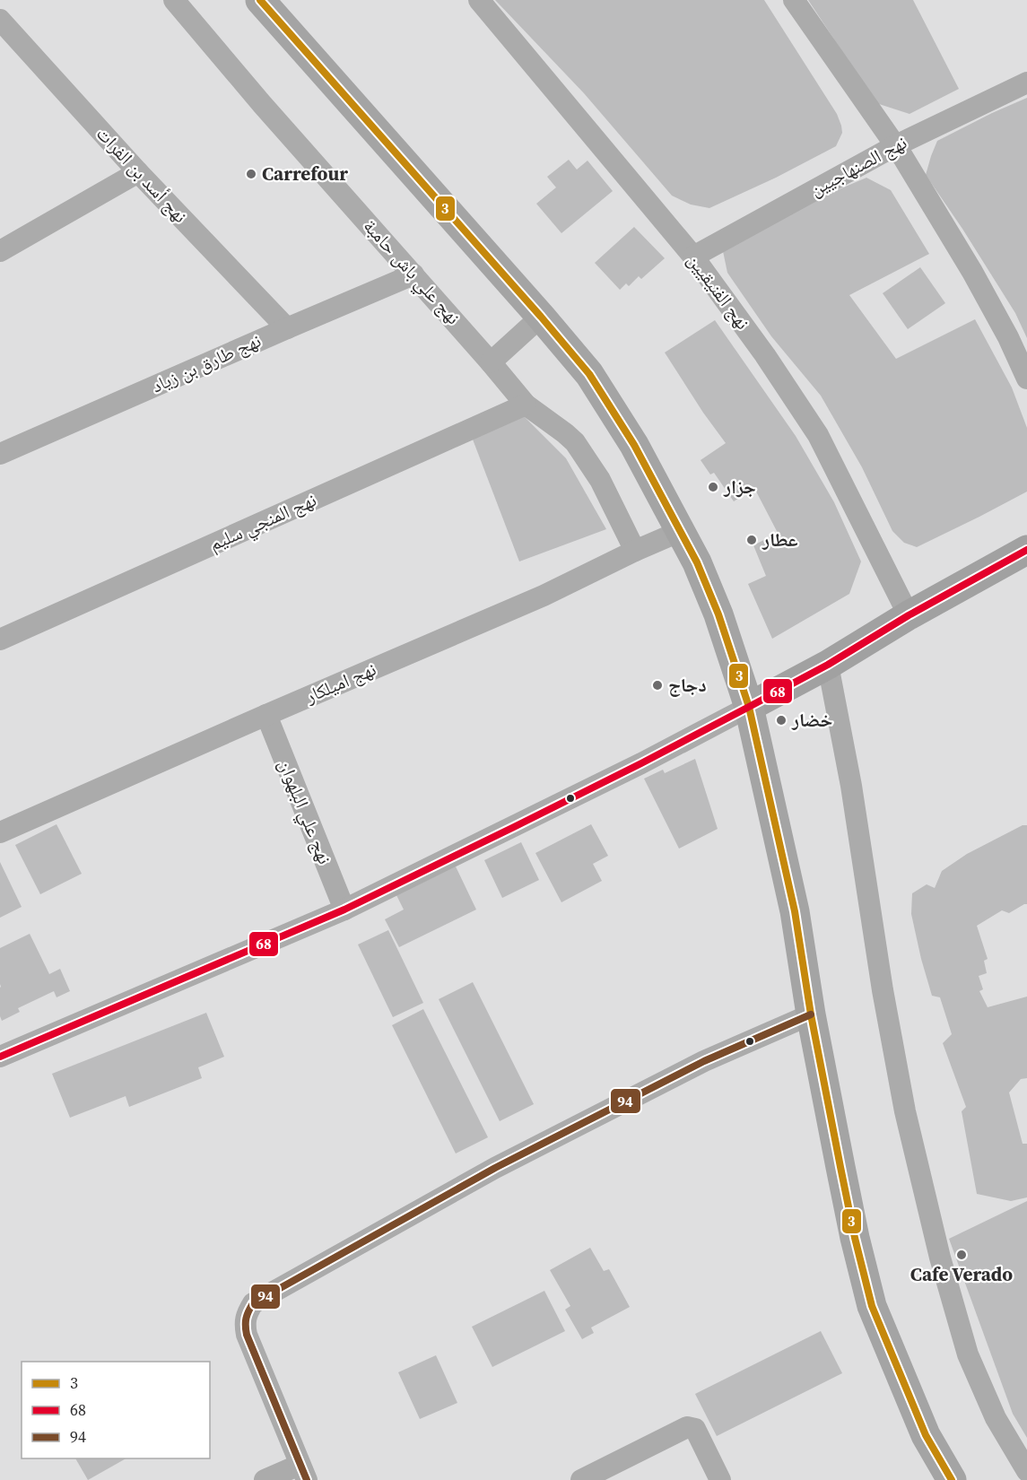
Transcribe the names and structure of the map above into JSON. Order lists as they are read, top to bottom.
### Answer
{
  "streets": {
    "street": [
      "نهج الصنهاجيين",
      "نهج أسد بن الفرات",
      "نهج علي باش حامبة",
      "نهج الفنيقيين",
      "نهج طارق بن زياد",
      "نهج المنجي سليم",
      "نهج اميلكار",
      "نهج علي البلهوان"
    ]
  },
  "crossings": [
    ["نهج الصنهاجيين", "نهج الفنيقيين"],
    ["نهج أسد بن الفرات", "نهج طارق بن زياد"],
    ["نهج علي باش حامبة", "نهج طارق بن زياد"],
    ["نهج علي باش حامبة", "نهج المنجي سليم"],
    ["نهج علي باش حامبة", "نهج اميلكار"],
    ["نهج اميلكار", "نهج علي البلهوان"]
  ],
  "places": [
    "Carrefour",
    "جزار",
    "عطار",
    "دجاج",
    "خضار",
    "Cafe Verado"
  ],
  "lines": ["transit line 3", "transit line 68", "transit line 94"],
  "legend": ["3", "68", "94"]
}
